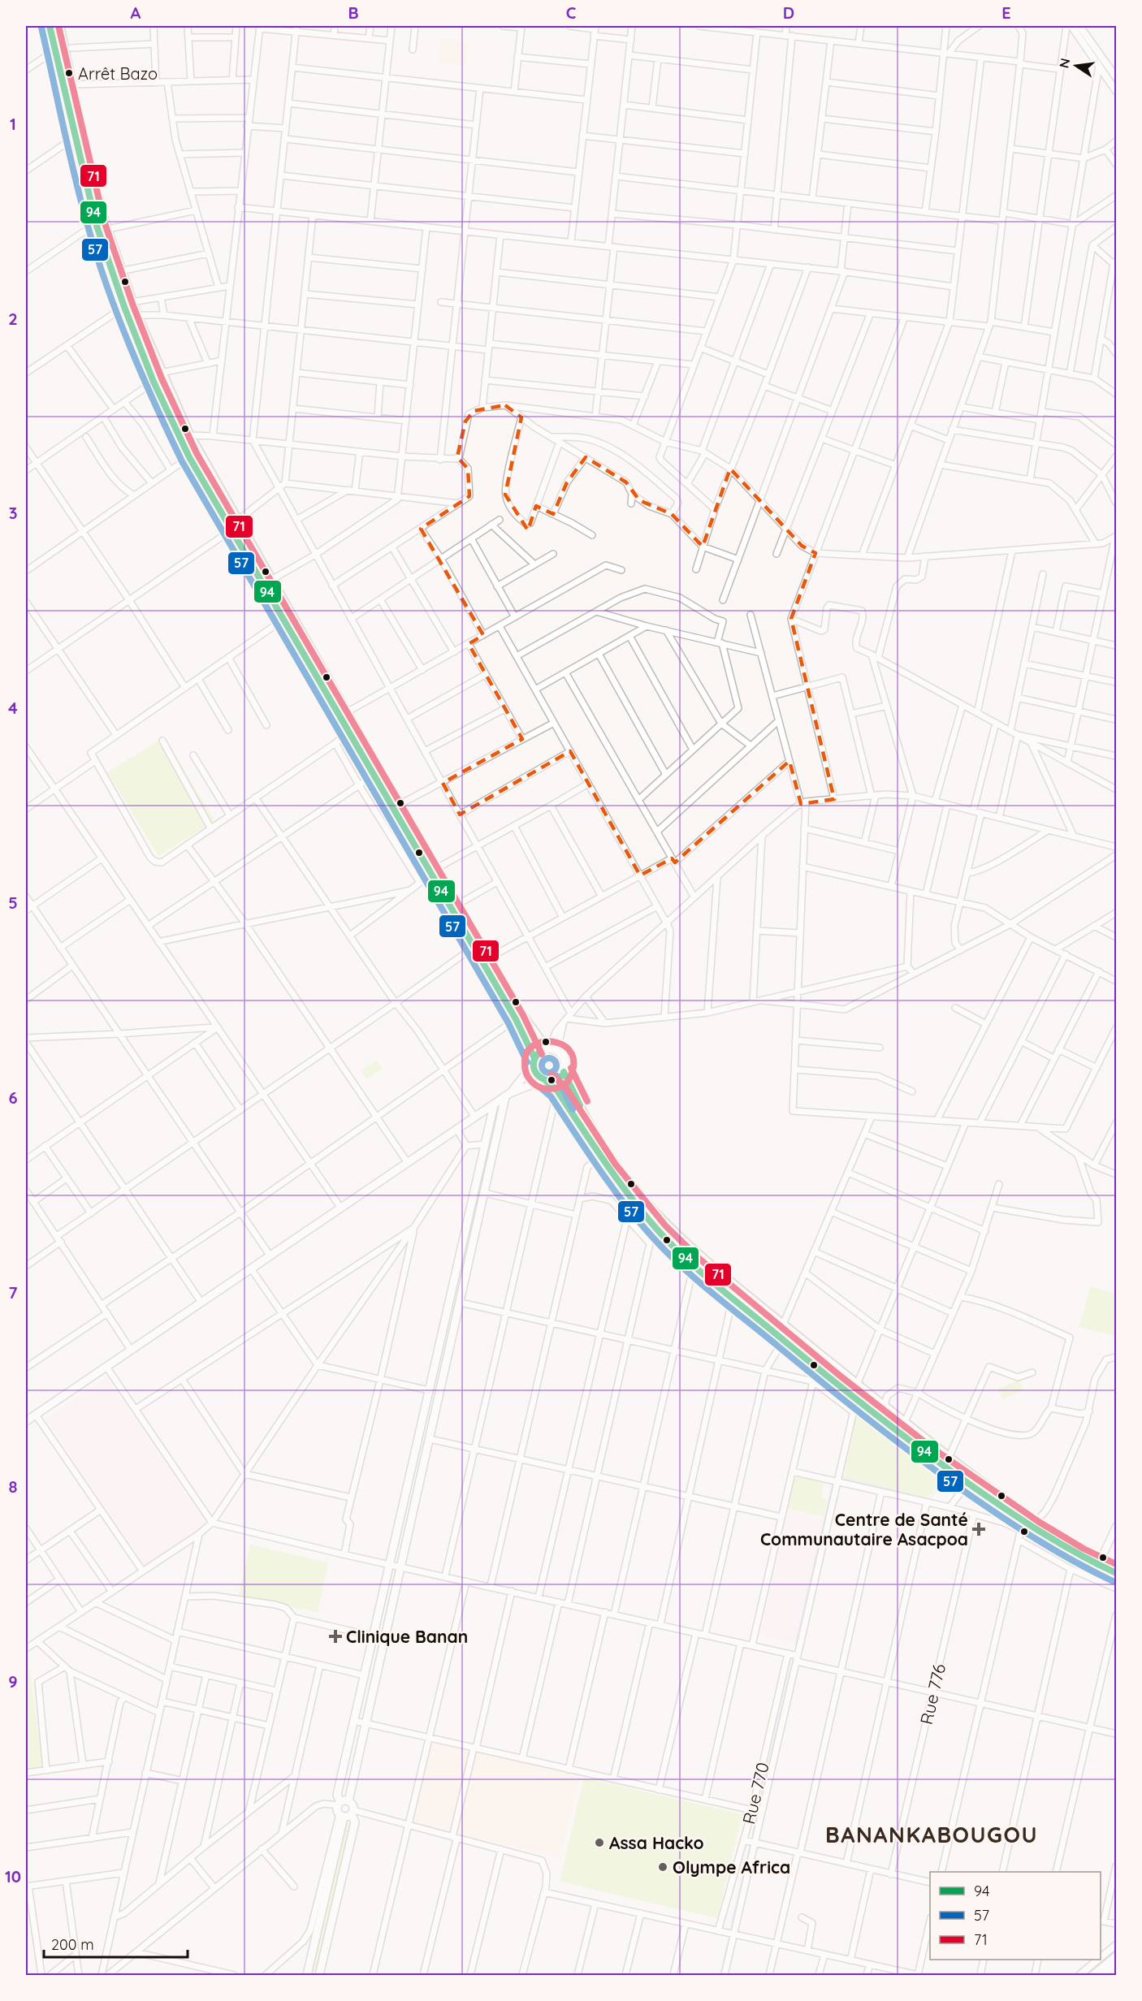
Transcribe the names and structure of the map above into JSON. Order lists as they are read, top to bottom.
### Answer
{
  "streets": {
    "street": ["Rue 776", "Rue 770"]
  },
  "districts": ["BANANKABOUGOU"],
  "places": {
    "other": ["Arrêt Bazo", "Assa Hacko", "Olympe Africa"],
    "health": ["Centre de Santé Communautaire Asacpoa", "Clinique Banan"]
  },
  "lines": ["transit line 94", "transit line 71", "transit line 57"],
  "legend": ["94", "57", "71"],
  "scale_bar": "200 m",
  "north": "left",
  "grid": {
    "columns": [
      "A",
      "B",
      "C",
      "D",
      "E"
    ],
    "rows": [
      "1",
      "2",
      "3",
      "4",
      "5",
      "6",
      "7",
      "8",
      "9",
      "10"
    ]
  }
}
